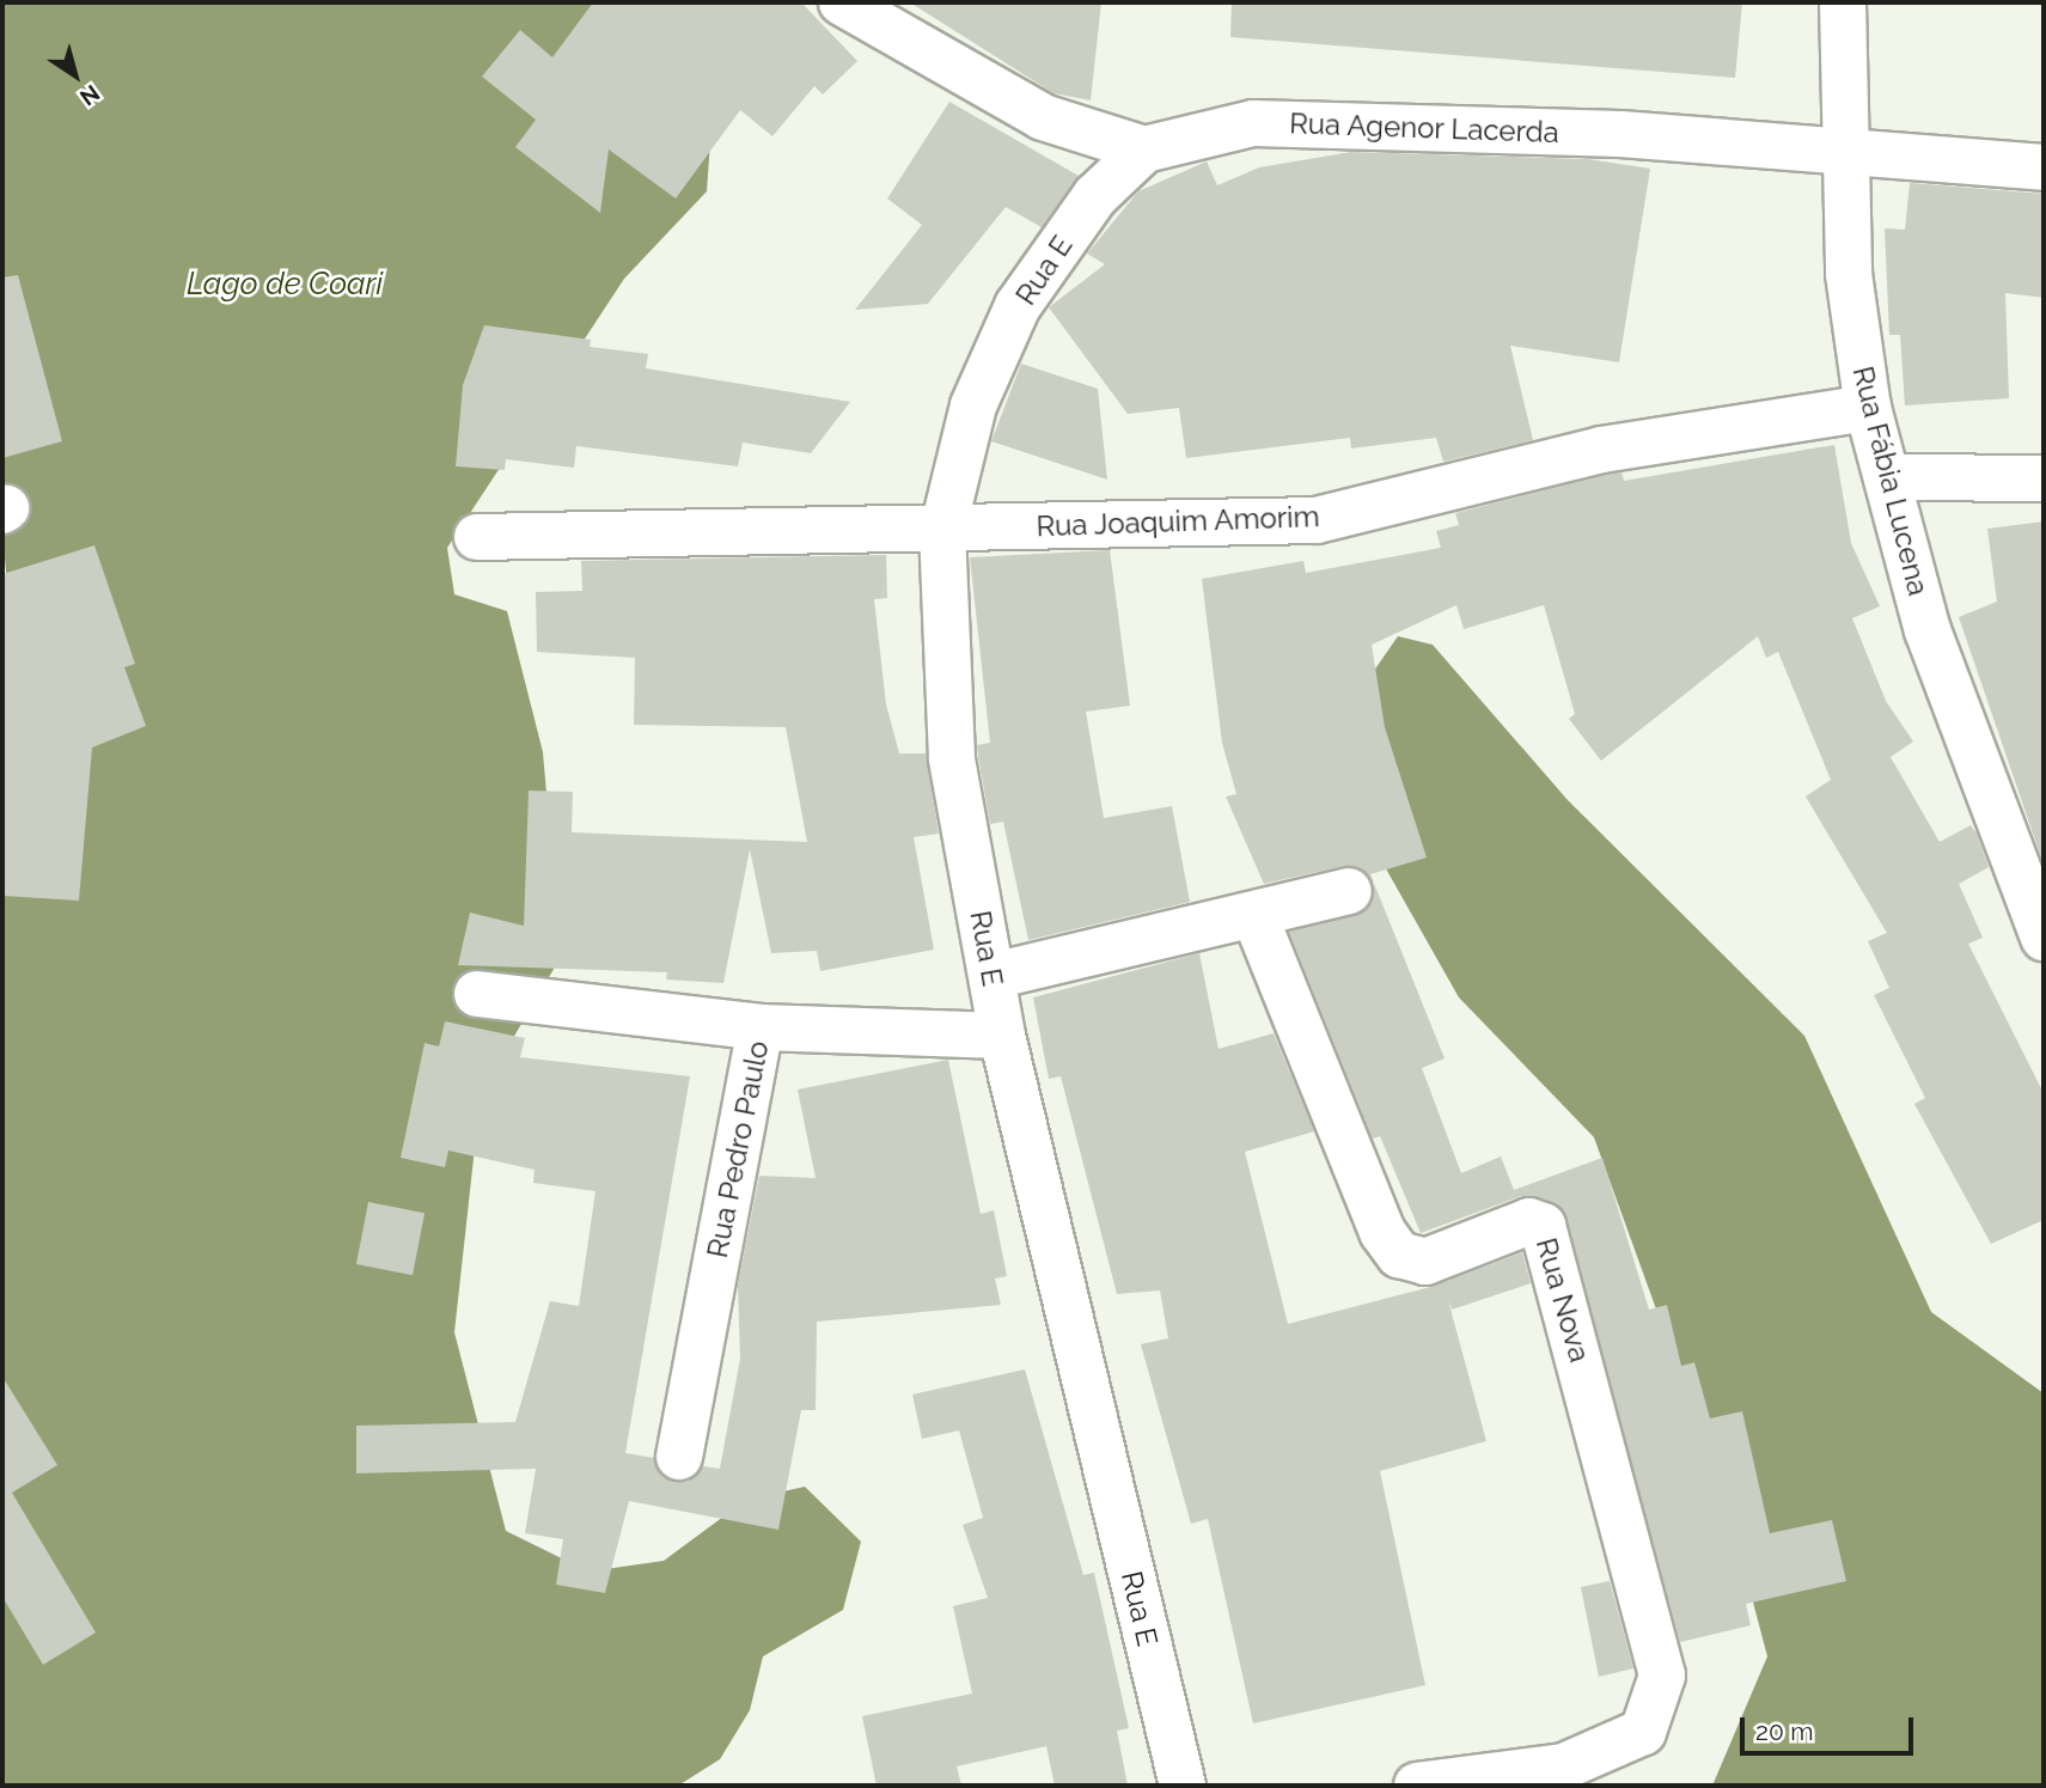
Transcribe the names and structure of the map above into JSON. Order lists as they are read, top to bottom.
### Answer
{
  "streets": {
    "street": [
      "Rua Agenor Lacerda",
      "Rua E",
      "Rua Fábia Lucena",
      "Rua Joaquim Amorim",
      "Rua Pedro Paulo",
      "Rua Nova"
    ]
  },
  "crossings": [
    ["Rua Agenor Lacerda", "Rua E"],
    ["Rua Agenor Lacerda", "Rua Fábia Lucena"],
    ["Rua E", "Rua Joaquim Amorim"],
    ["Rua E", "Rua Pedro Paulo"],
    ["Rua Fábia Lucena", "Rua Joaquim Amorim"]
  ],
  "water": ["Lago de Coari"],
  "scale_bar": "20 m",
  "north": "bottom right"
}
